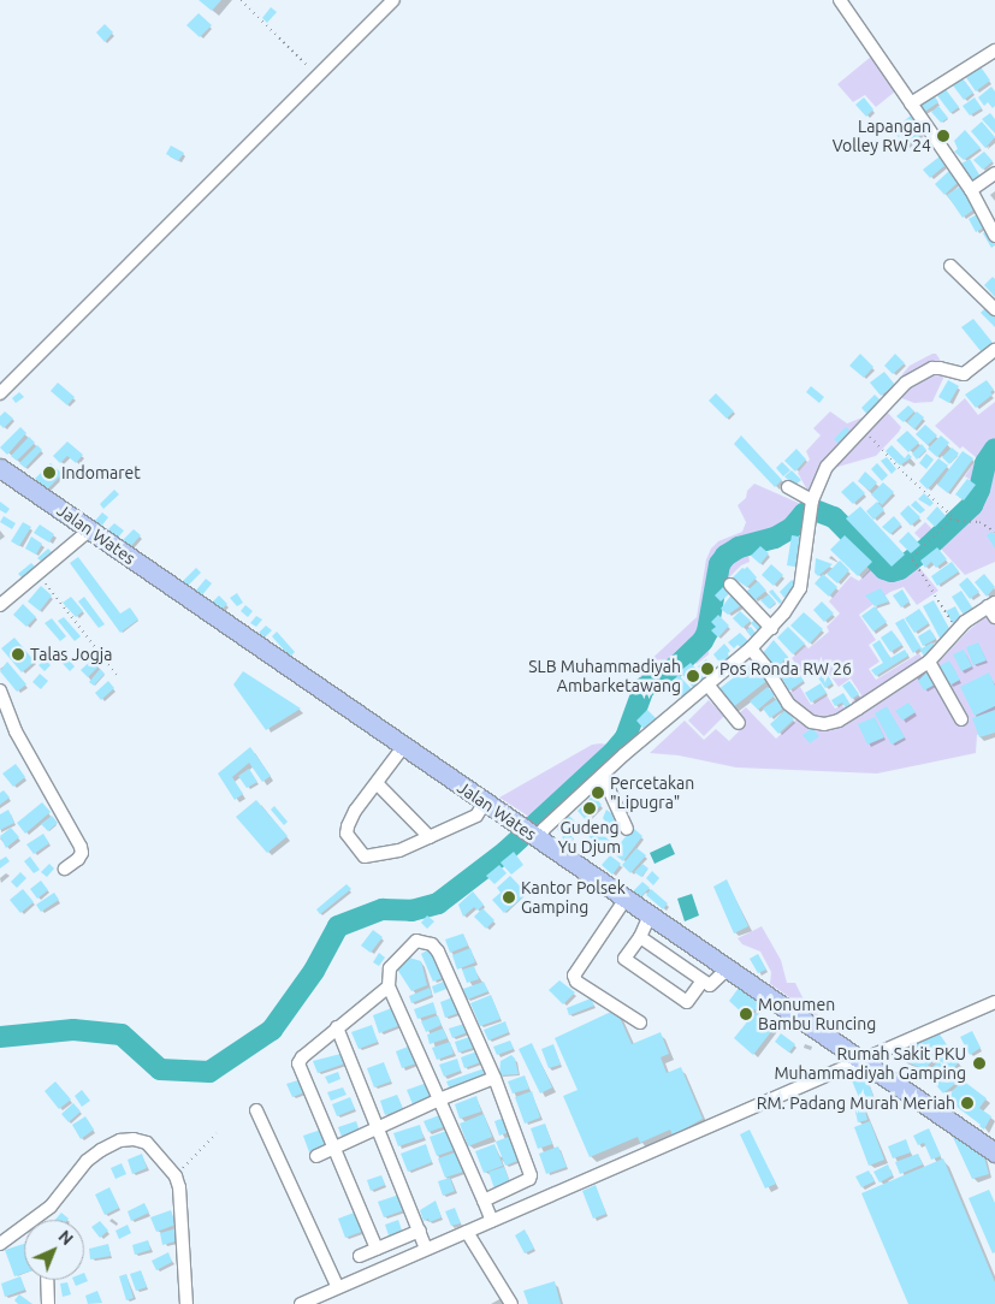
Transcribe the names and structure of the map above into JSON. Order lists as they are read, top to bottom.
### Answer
{
  "streets": {
    "highway": ["Jalan Wates"]
  },
  "places": [
    "Lapangan Volley RW 24",
    "Indomaret",
    "Talas Jogja",
    "Pos Ronda RW 26",
    "SLB Muhammadiyah Ambarketawang",
    "Percetakan \"Lipugra\"",
    "Gudeng Yu Djum",
    "Kantor Polsek Gamping",
    "Monumen Bambu Runcing",
    "Rumah Sakit PKU Muhammadiyah Gamping",
    "RM. Padang Murah Meriah"
  ],
  "north": "top right"
}
